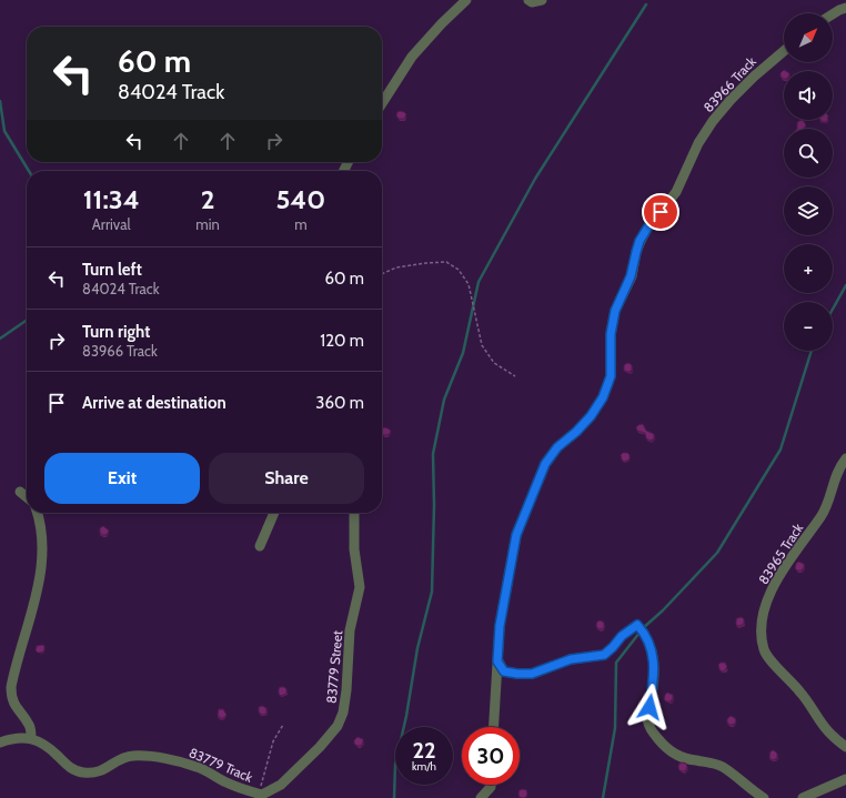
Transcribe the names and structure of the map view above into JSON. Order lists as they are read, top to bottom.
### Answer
{
  "streets": {
    "street": [
      "83966 Track",
      "83965 Track",
      "83779 Street",
      "83779 Track"
    ]
  },
  "crossings": [
    ["83779 Street", "83779 Track"]
  ],
  "north": "top right",
  "page": {
    "map_buttons": ["+", "−"],
    "turn": ["60 m", "84024 Track"],
    "eta": [
      "11:34",
      "Arrival",
      "2",
      "min",
      "540",
      "m"
    ],
    "list": [
      {
        "name": "Turn left",
        "note": "84024 Track",
        "value": "60 m"
      },
      {
        "name": "Turn right",
        "note": "83966 Track",
        "value": "120 m"
      },
      {
        "name": "Arrive at destination",
        "value": "360 m"
      }
    ],
    "buttons": ["Exit", "Share"],
    "speed": "22 km/h",
    "limit": "30"
  }
}
